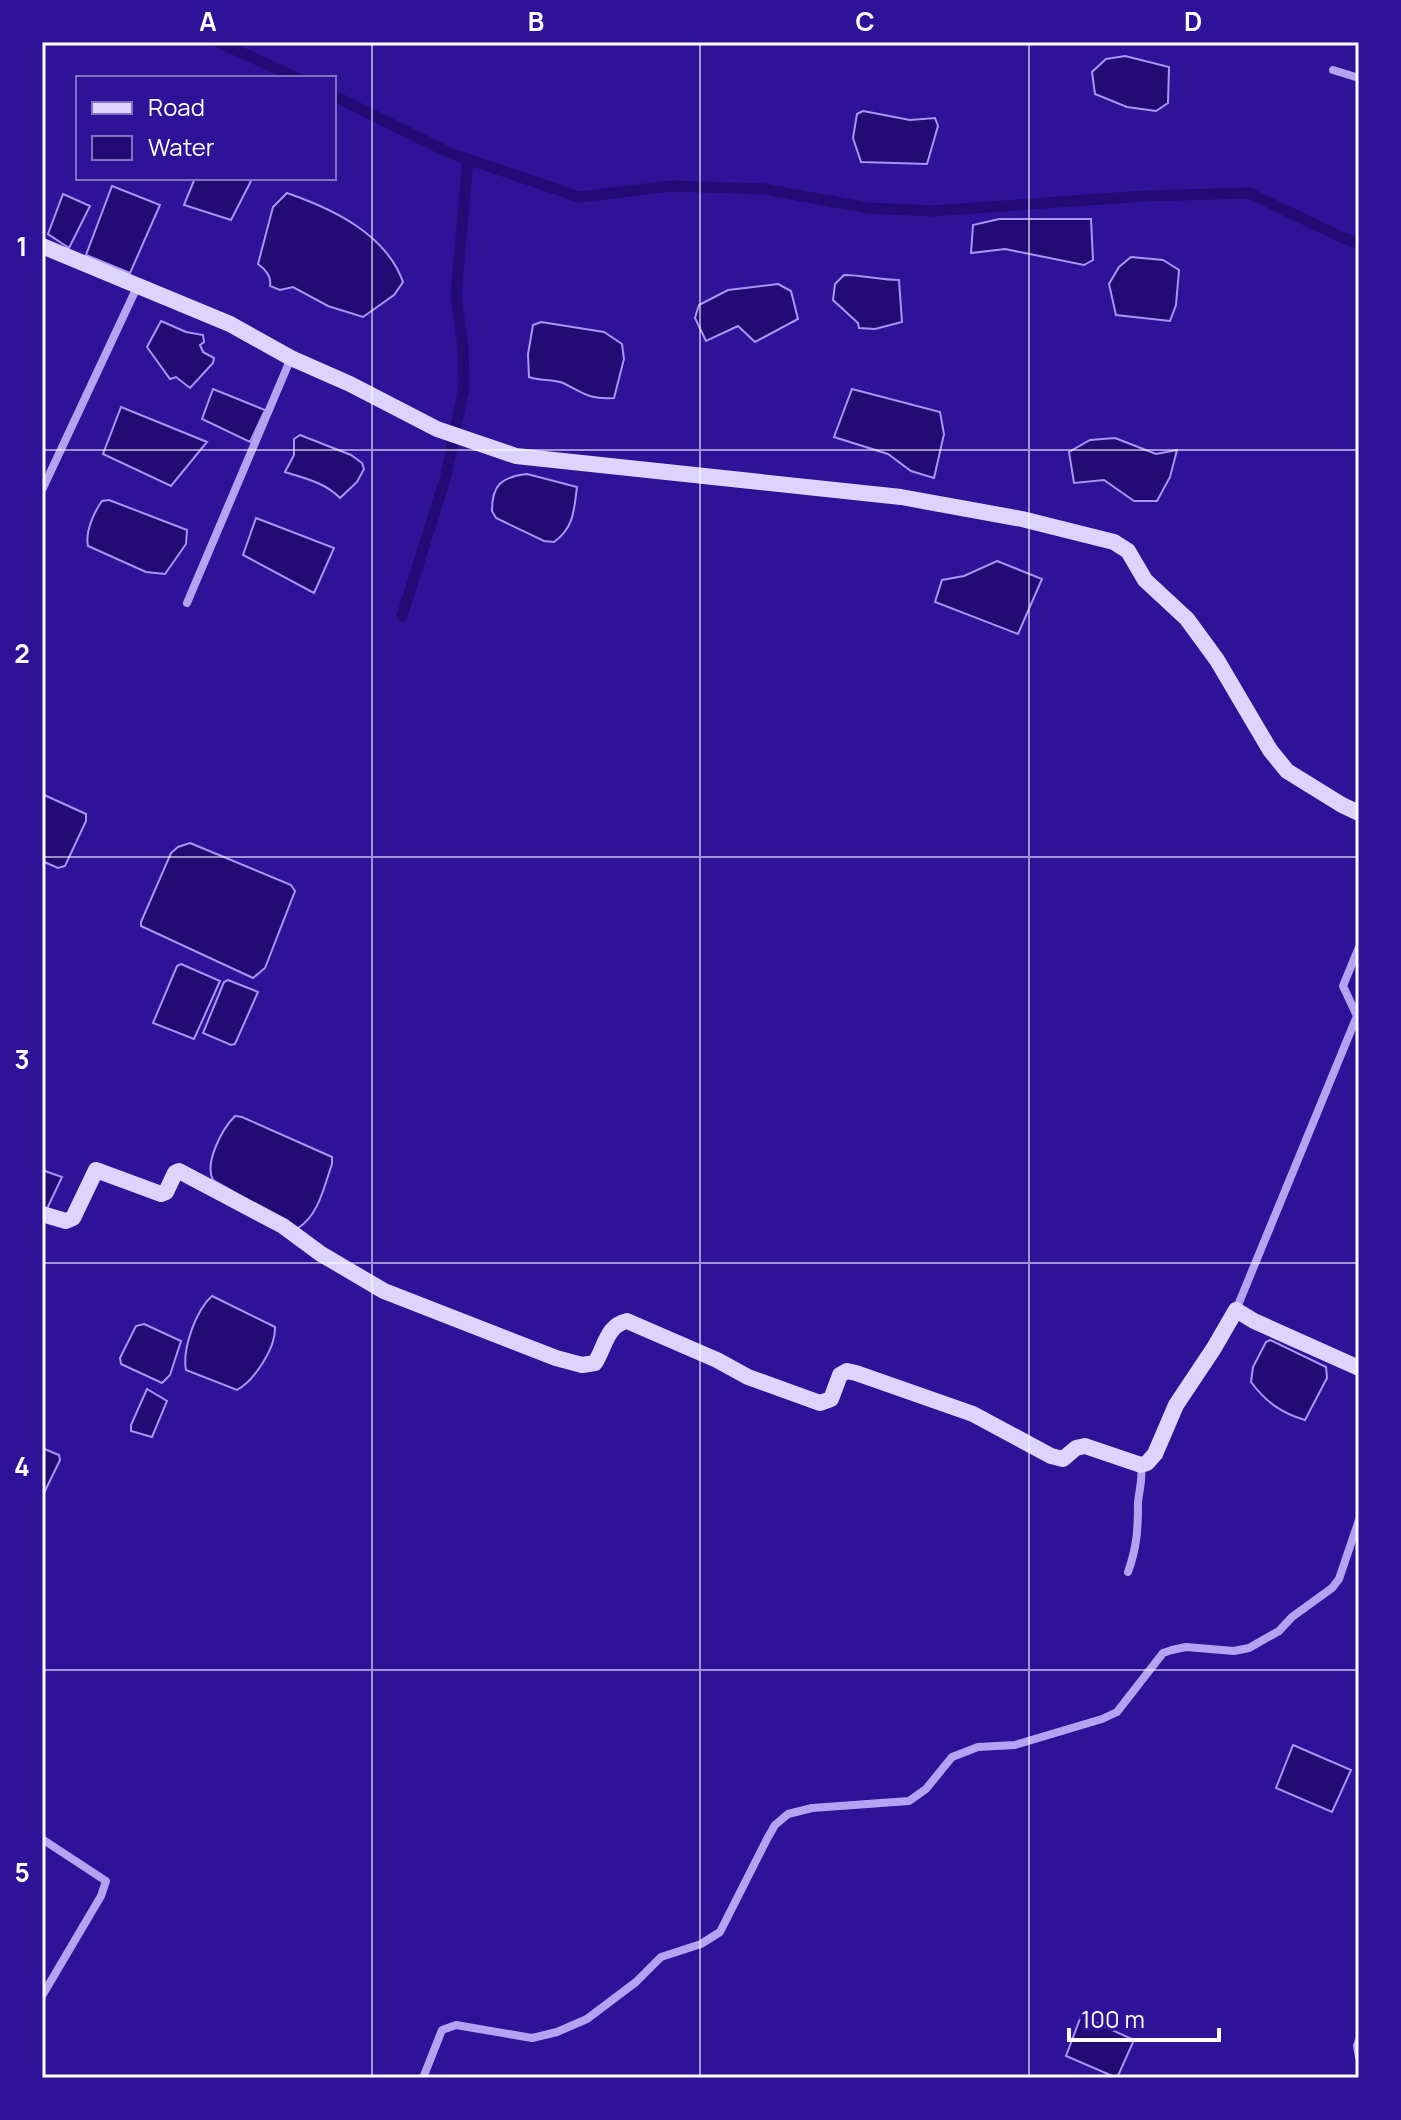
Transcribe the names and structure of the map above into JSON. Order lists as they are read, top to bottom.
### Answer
{
  "legend": ["Road", "Water"],
  "scale_bar": "100 m",
  "grid": {
    "columns": [
      "A",
      "B",
      "C",
      "D"
    ],
    "rows": [
      "1",
      "2",
      "3",
      "4",
      "5"
    ]
  }
}
